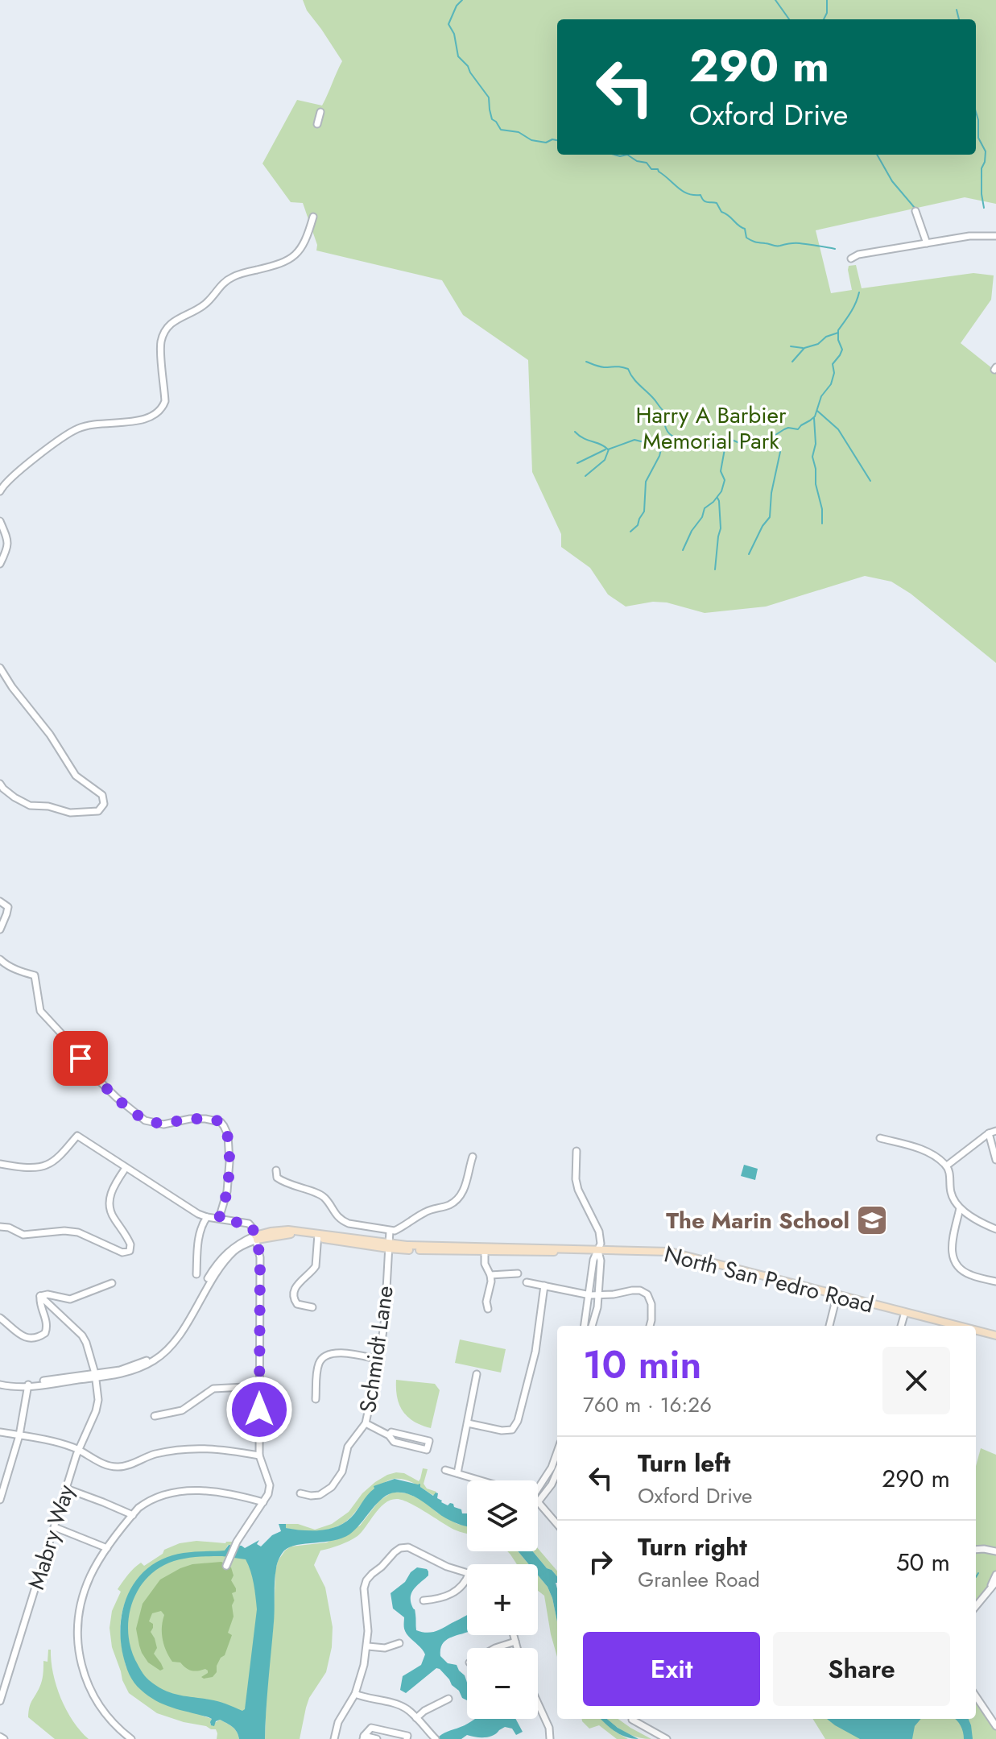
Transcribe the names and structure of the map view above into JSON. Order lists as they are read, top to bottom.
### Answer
{
  "streets": {
    "main road": ["North San Pedro Road"],
    "street": ["Schmidt Lane", "Mabry Way"]
  },
  "crossings": [
    ["North San Pedro Road", "Schmidt Lane"],
    ["North San Pedro Road", "Mabry Way"]
  ],
  "parks": ["Harry A Barbier Memorial Park"],
  "places": {
    "school or university": ["The Marin School"]
  },
  "page": {
    "turn": ["290 m", "Oxford Drive"],
    "heading": ["10 min", "760 m · 16:26"],
    "list": [
      {
        "name": "Turn left",
        "note": "Oxford Drive",
        "value": "290 m"
      },
      {
        "name": "Turn right",
        "note": "Granlee Road",
        "value": "50 m"
      }
    ],
    "map_buttons": ["+", "−"],
    "buttons": ["Exit", "Share"]
  }
}
